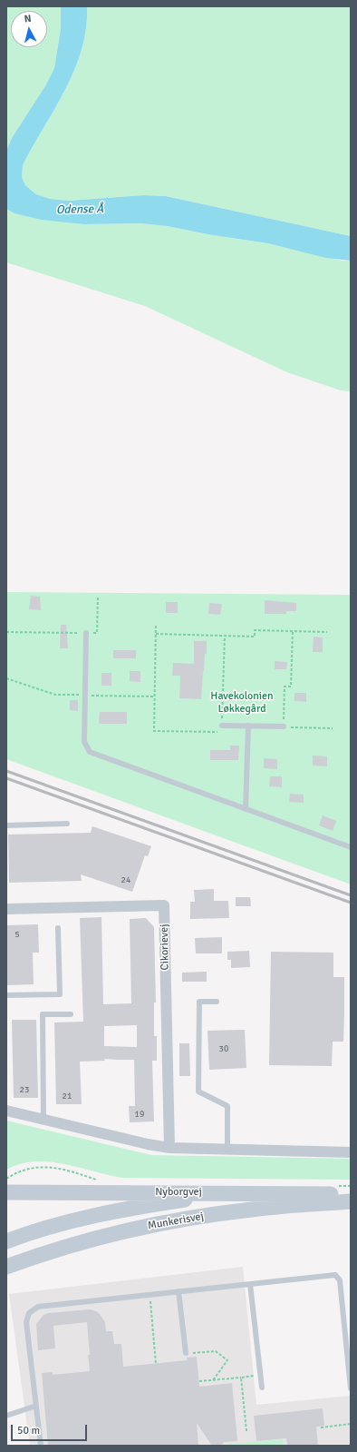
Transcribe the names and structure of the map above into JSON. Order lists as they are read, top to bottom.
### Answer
{
  "streets": {
    "main road": ["Nyborgvej", "Munkerisvej"],
    "street": ["Cikorievej"]
  },
  "crossings": [
    ["Nyborgvej", "Munkerisvej"]
  ],
  "water": ["Odense Å"],
  "parks": ["Havekolonien Løkkegård"],
  "house_numbers": [
    "24",
    "5",
    "30",
    "23",
    "21",
    "19"
  ],
  "scale_bar": "50 m",
  "north": "top"
}
